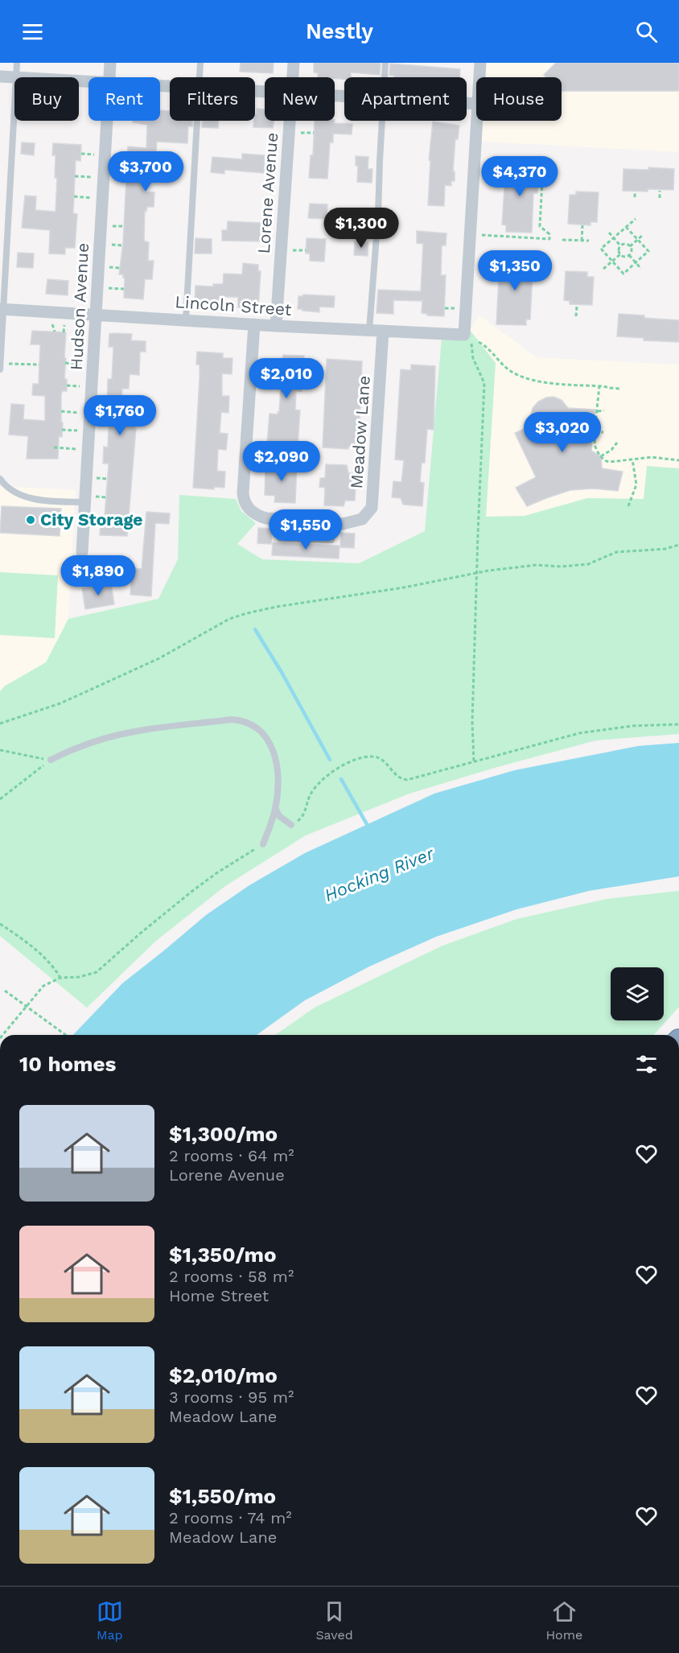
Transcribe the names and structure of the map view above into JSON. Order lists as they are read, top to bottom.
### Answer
{
  "streets": {
    "street": [
      "Lorene Avenue",
      "Lincoln Street",
      "Hudson Avenue",
      "Meadow Lane"
    ]
  },
  "crossings": [
    ["Lorene Avenue", "Lincoln Street"],
    ["Lincoln Street", "Hudson Avenue"],
    ["Lincoln Street", "Meadow Lane"]
  ],
  "water": ["Hocking River"],
  "places": ["City Storage"],
  "page": {
    "header": "Nestly",
    "chip": [
      "Buy",
      "Rent",
      "Filters",
      "New",
      "Apartment",
      "House"
    ],
    "price": [
      "$3,700",
      "$4,370",
      "$1,300",
      "$1,350",
      "$2,010",
      "$1,760",
      "$3,020",
      "$2,090",
      "$1,550",
      "$1,890"
    ],
    "heading": "10 homes",
    "list": [
      {
        "name": "$1,300/mo",
        "note": "2 rooms · 64 m² · Lorene Avenue"
      },
      {
        "name": "$1,350/mo",
        "note": "2 rooms · 58 m² · Home Street"
      },
      {
        "name": "$2,010/mo",
        "note": "3 rooms · 95 m² · Meadow Lane"
      },
      {
        "name": "$1,550/mo",
        "note": "2 rooms · 74 m² · Meadow Lane"
      }
    ],
    "tabs": ["Map", "Saved", "Home"]
  }
}
